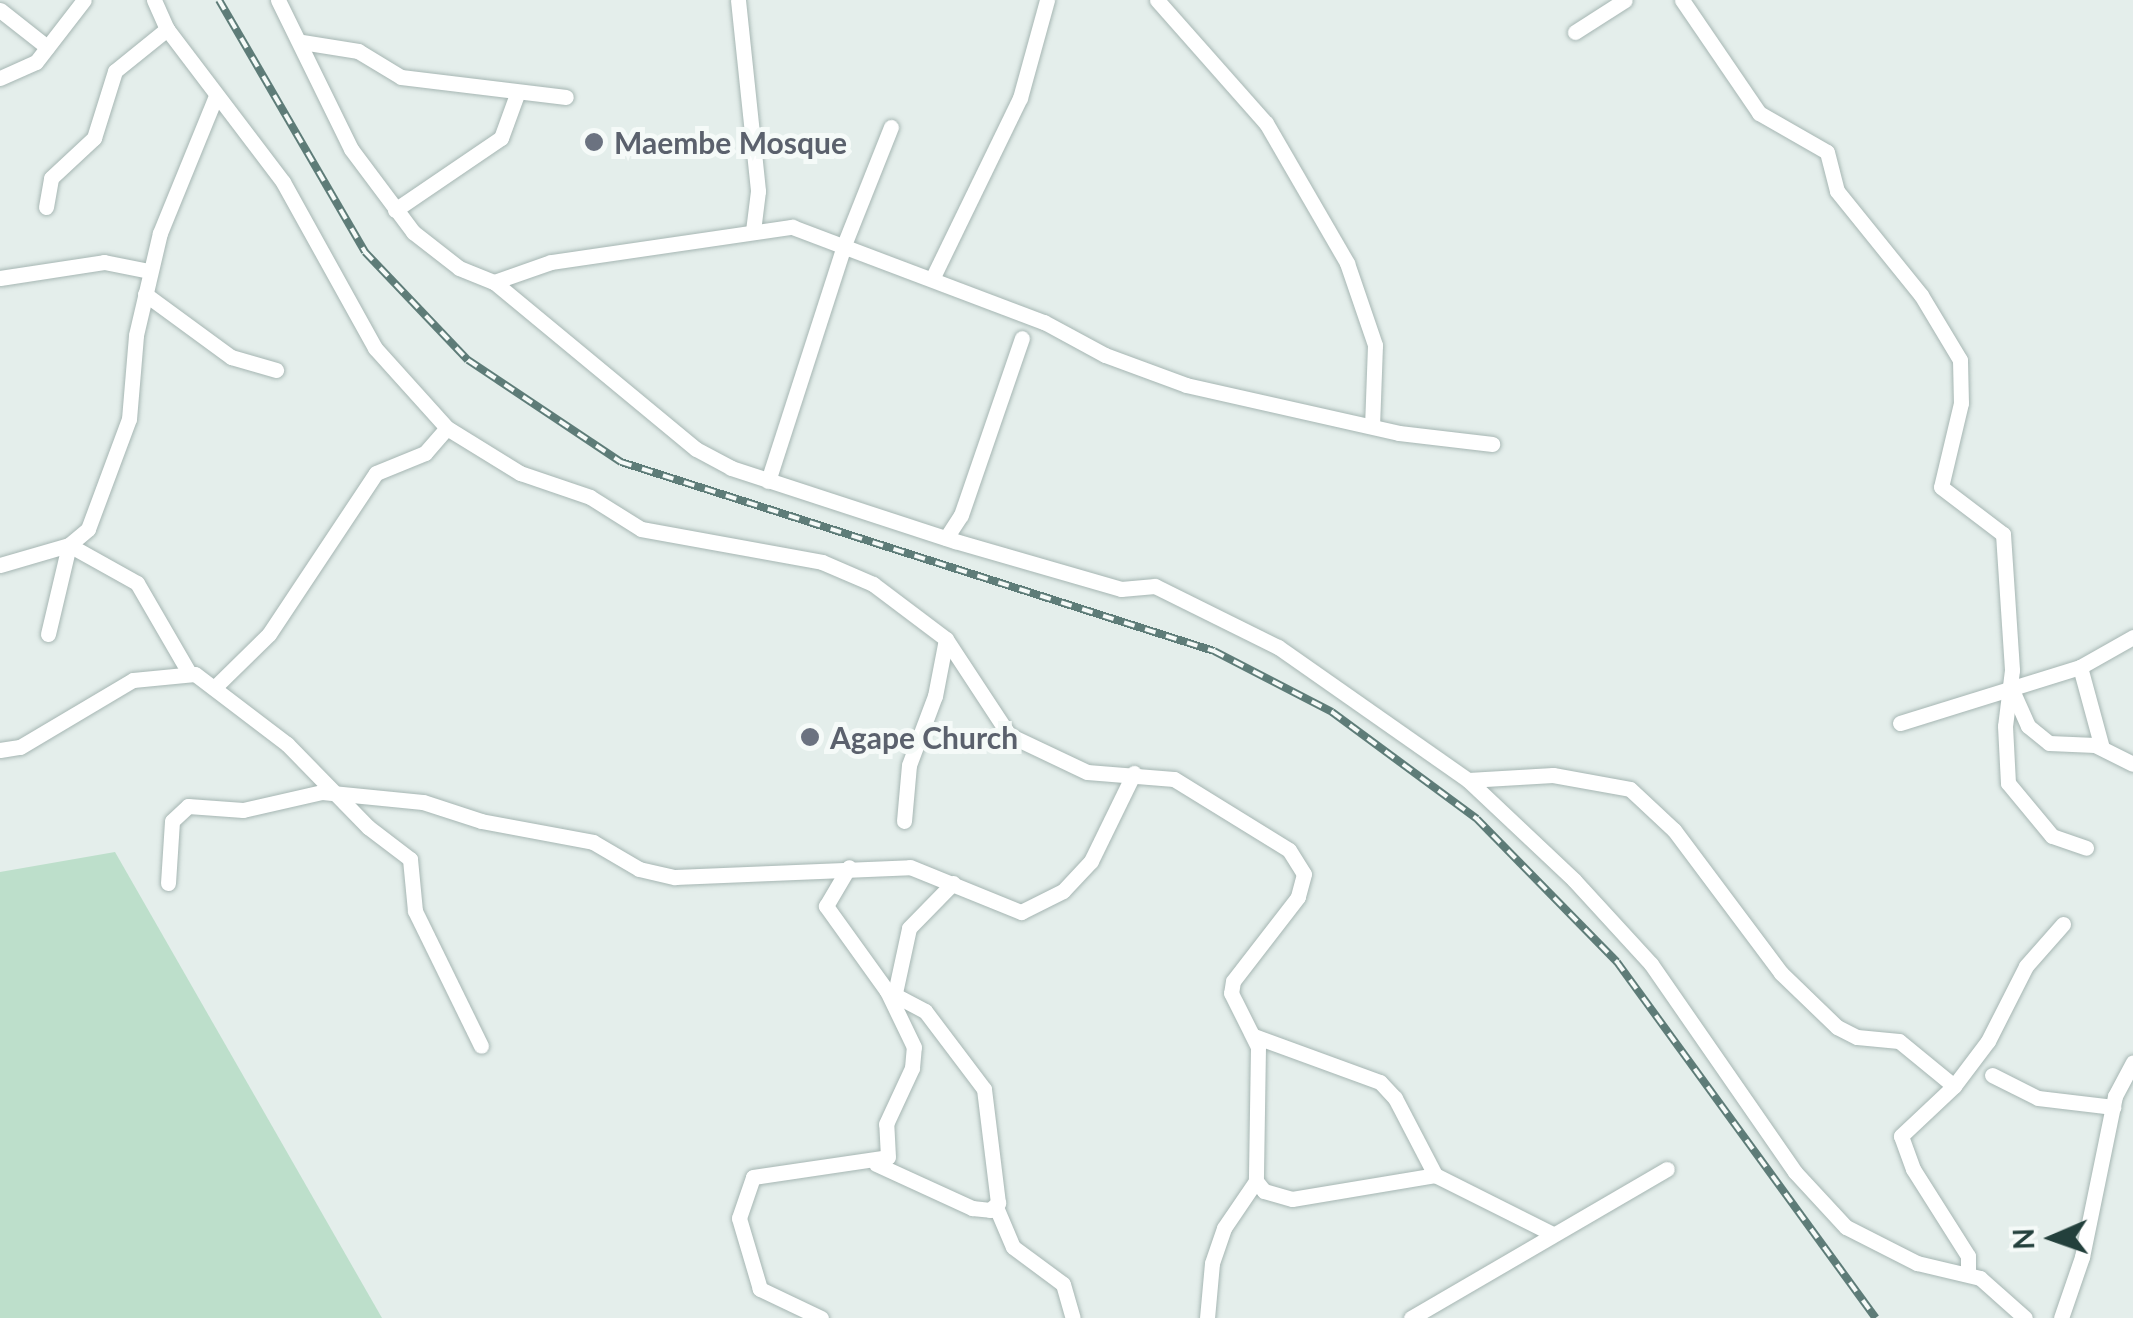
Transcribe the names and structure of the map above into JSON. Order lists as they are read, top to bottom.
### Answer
{
  "places": ["Maembe Mosque", "Agape Church"],
  "north": "left"
}
